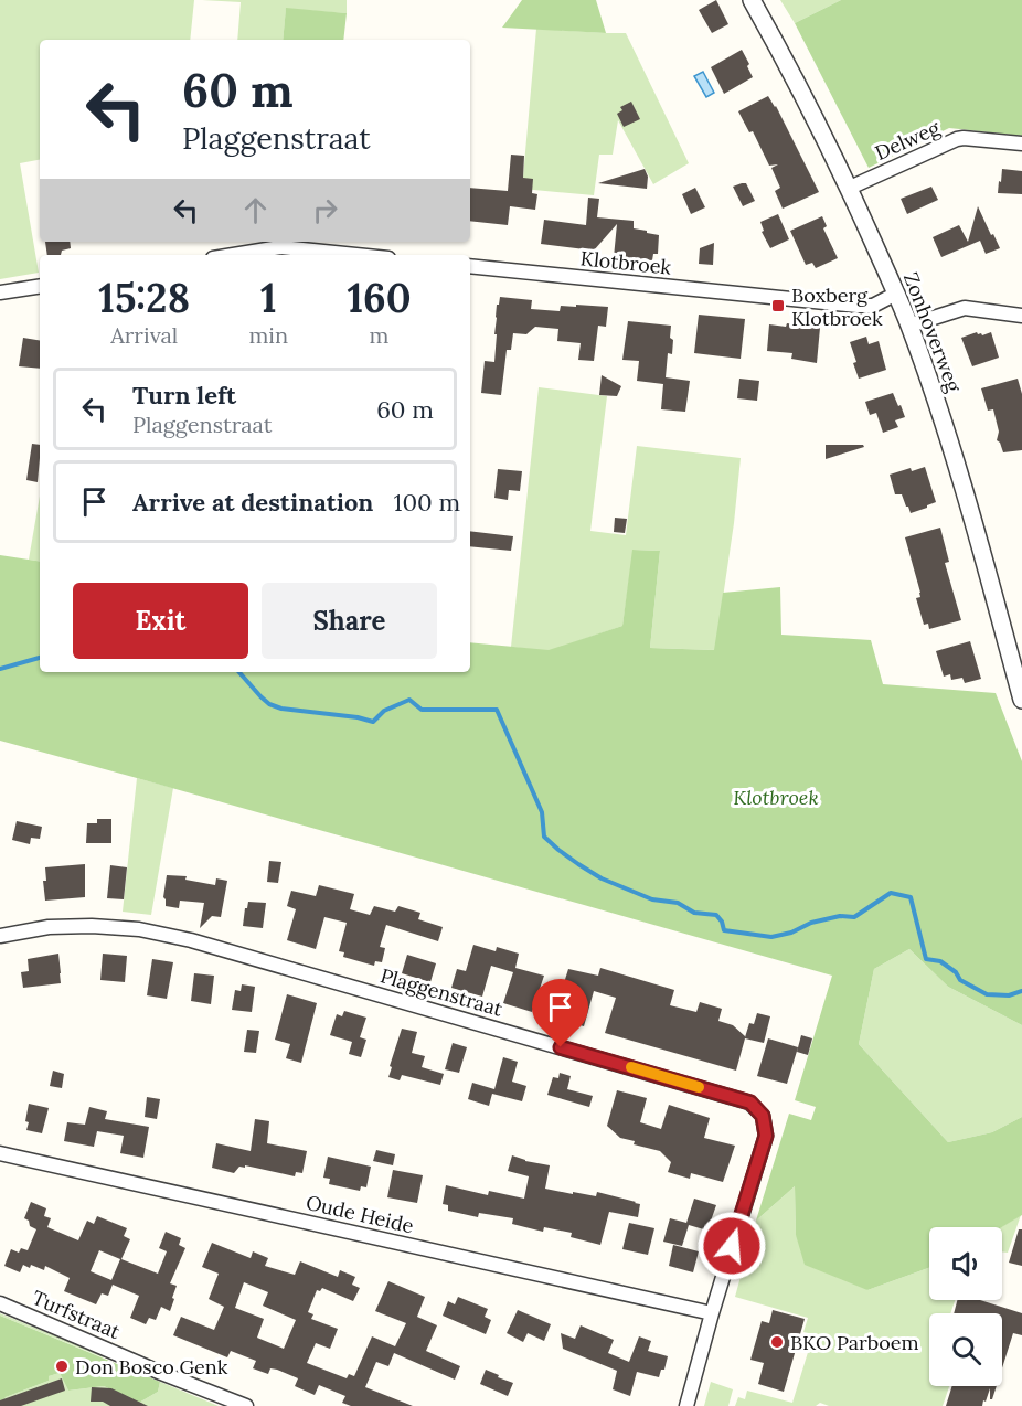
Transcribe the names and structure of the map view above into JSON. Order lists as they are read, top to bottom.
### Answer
{
  "streets": {
    "street": [
      "Delweg",
      "Klotbroek",
      "Zonhoverweg",
      "Plaggenstraat",
      "Oude Heide",
      "Turfstraat"
    ]
  },
  "crossings": [
    ["Delweg", "Zonhoverweg"],
    ["Klotbroek", "Zonhoverweg"],
    ["Plaggenstraat", "Oude Heide"]
  ],
  "parks": ["Klotbroek"],
  "places": {
    "transit": ["Boxberg Klotbroek"],
    "other": ["BKO Parboem", "Don Bosco Genk"]
  },
  "page": {
    "turn": ["60 m", "Plaggenstraat"],
    "eta": [
      "15:28",
      "Arrival",
      "1",
      "min",
      "160",
      "m"
    ],
    "list": [
      {
        "name": "Turn left",
        "note": "Plaggenstraat",
        "value": "60 m"
      },
      {
        "name": "Arrive at destination",
        "value": "100 m"
      }
    ],
    "buttons": ["Exit", "Share"]
  }
}
